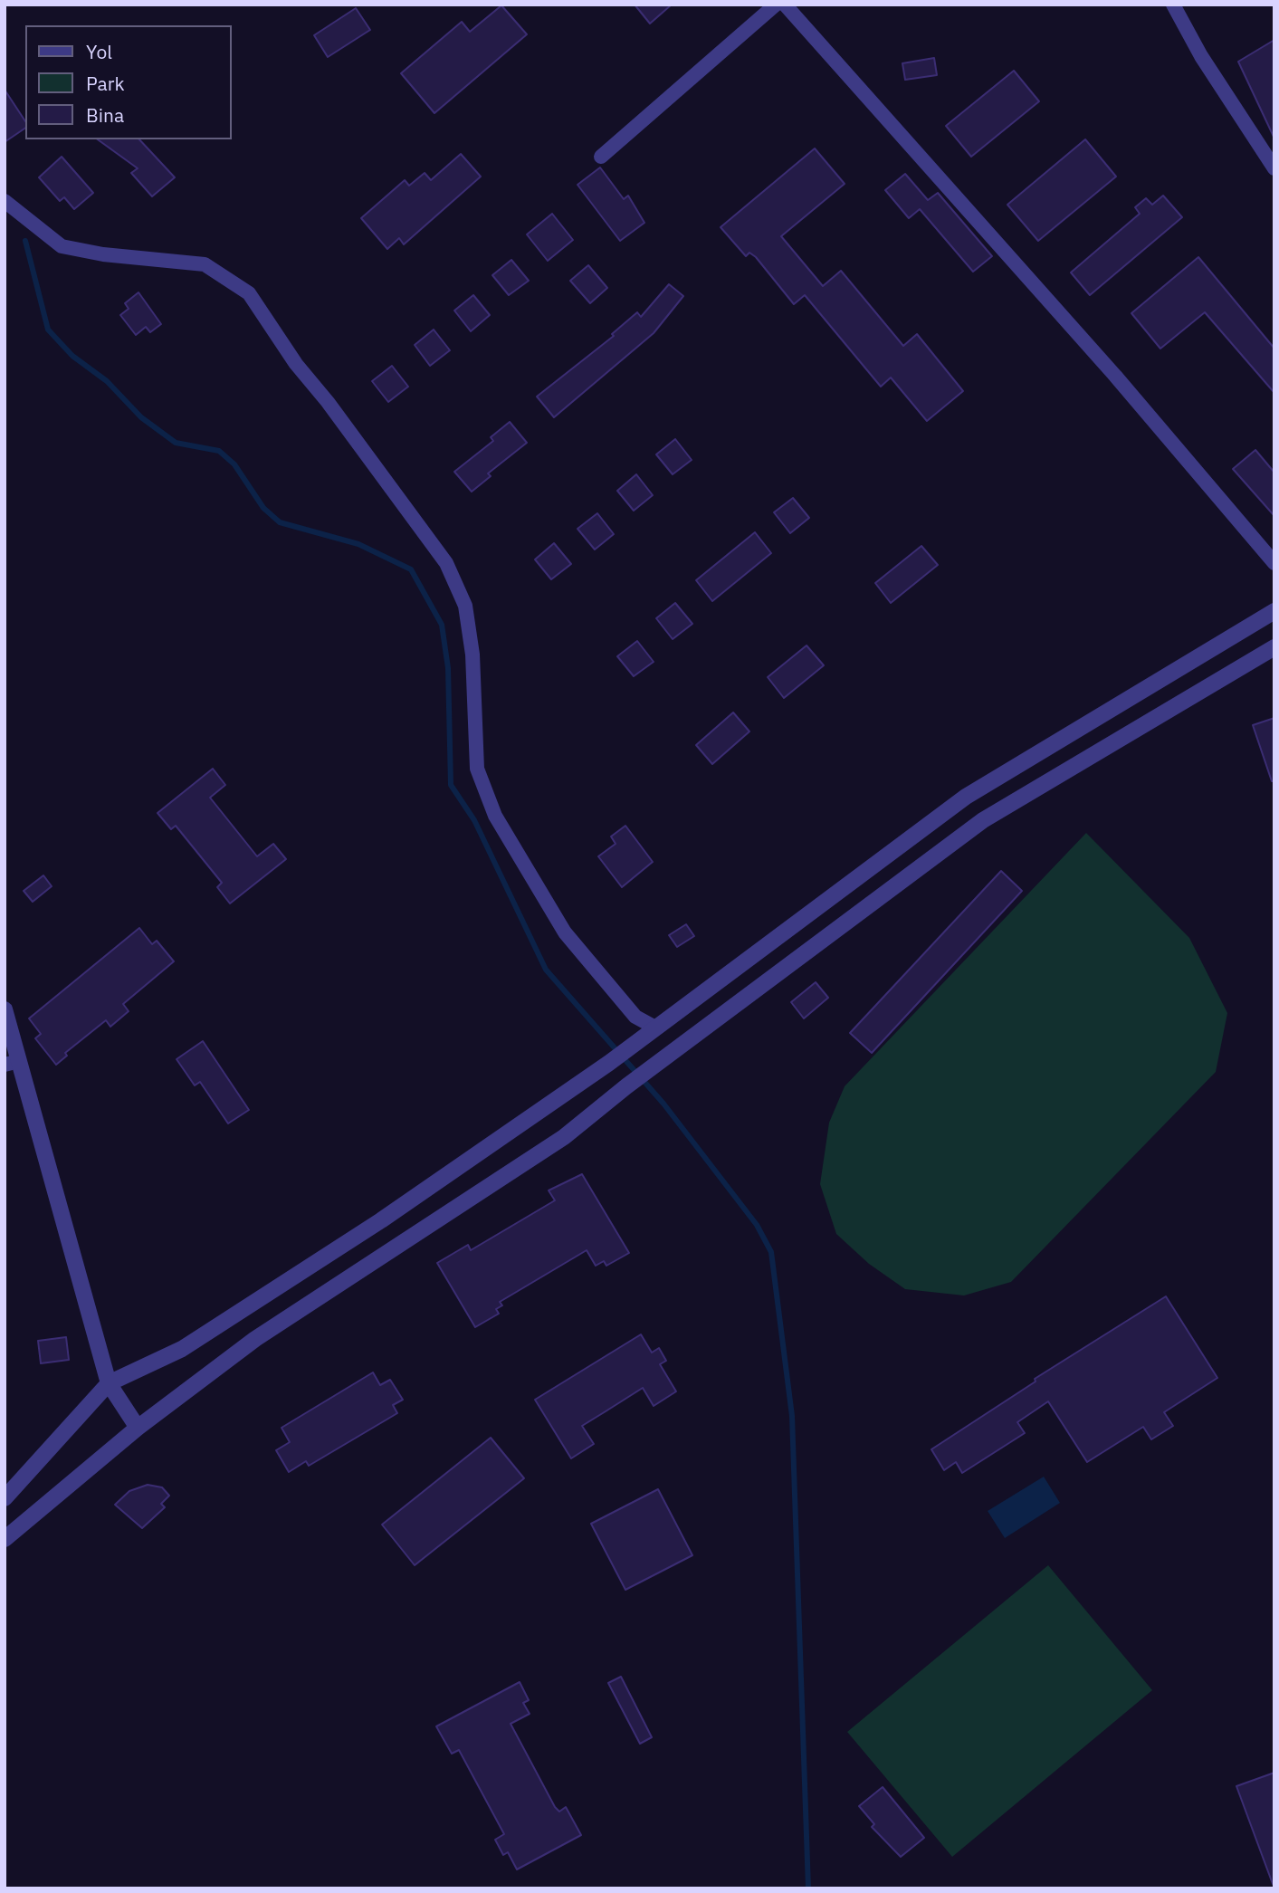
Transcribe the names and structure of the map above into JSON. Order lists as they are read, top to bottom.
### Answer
{
  "legend": ["Yol", "Park", "Bina"]
}
